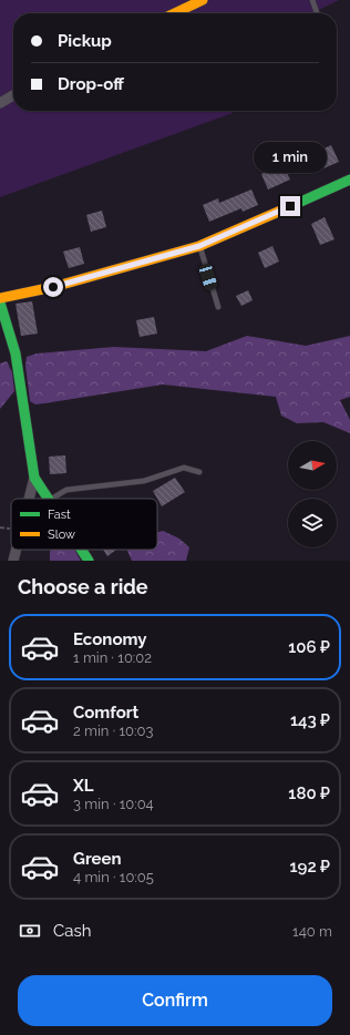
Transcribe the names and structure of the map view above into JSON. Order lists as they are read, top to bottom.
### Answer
{
  "legend": ["Fast", "Slow"],
  "north": "right",
  "page": {
    "banner": ["Pickup", "Drop-off"],
    "bubble": "1 min",
    "heading": "Choose a ride",
    "list": [
      {
        "name": "Economy",
        "note": "1 min · 10:02",
        "value": "106 ₽"
      },
      {
        "name": "Comfort",
        "note": "2 min · 10:03",
        "value": "143 ₽"
      },
      {
        "name": "XL",
        "note": "3 min · 10:04",
        "value": "180 ₽"
      },
      {
        "name": "Green",
        "note": "4 min · 10:05",
        "value": "192 ₽"
      }
    ],
    "pay": ["Cash", "140 m"],
    "buttons": "Confirm"
  }
}
